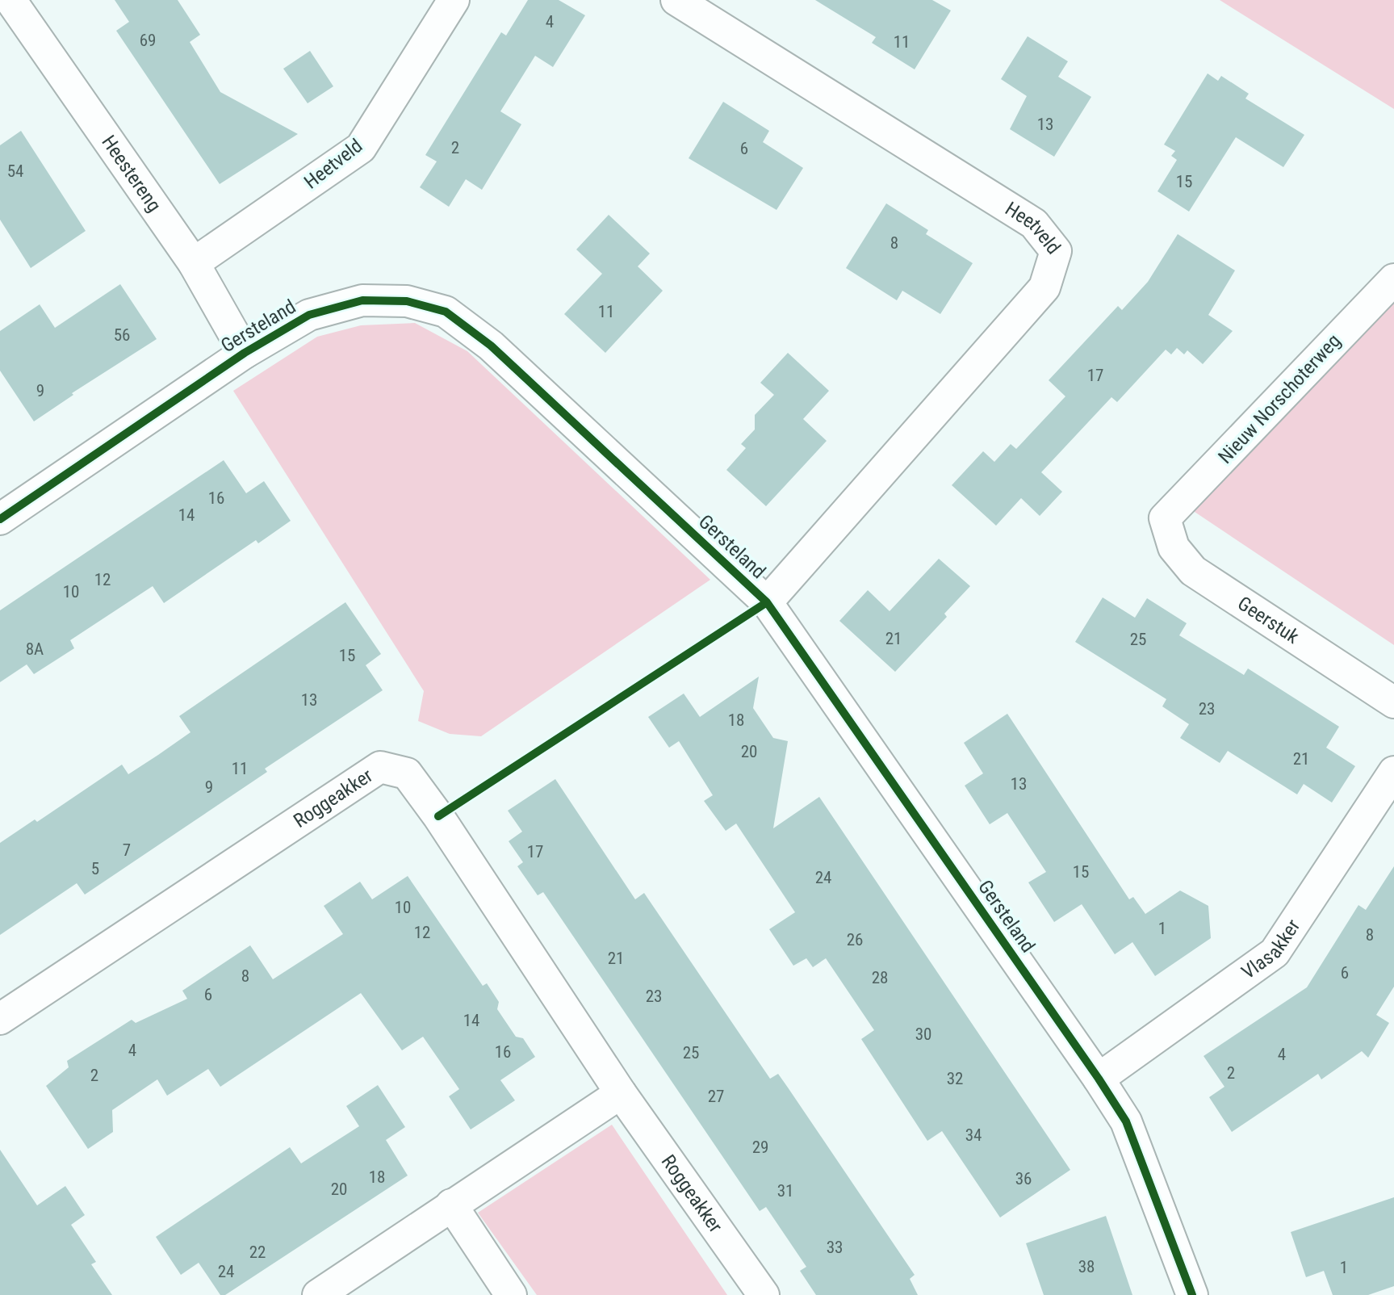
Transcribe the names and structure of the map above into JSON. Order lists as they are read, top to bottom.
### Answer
{
  "streets": {
    "street": [
      "Heetveld",
      "Heestereng",
      "Gersteland",
      "Nieuw Norschoterweg",
      "Geerstuk",
      "Roggeakker",
      "Vlasakker"
    ]
  },
  "crossings": [
    ["Heetveld", "Heestereng"],
    ["Heetveld", "Gersteland"],
    ["Heestereng", "Gersteland"],
    ["Gersteland", "Vlasakker"],
    ["Nieuw Norschoterweg", "Geerstuk"]
  ],
  "house_numbers": [
    "4",
    "69",
    "11",
    "13",
    "2",
    "6",
    "54",
    "15",
    "8",
    "11",
    "56",
    "17",
    "9",
    "16",
    "14",
    "12",
    "10",
    "21",
    "25",
    "8A",
    "15",
    "13",
    "23",
    "18",
    "20",
    "21",
    "11",
    "13",
    "9",
    "7",
    "17",
    "5",
    "15",
    "24",
    "10",
    "1",
    "12",
    "8",
    "26",
    "21",
    "6",
    "8",
    "28",
    "6",
    "23",
    "14",
    "30",
    "4",
    "16",
    "25",
    "4",
    "2",
    "2",
    "32",
    "27",
    "34",
    "29",
    "18",
    "36",
    "20",
    "31",
    "33",
    "22",
    "38",
    "1",
    "24"
  ]
}
